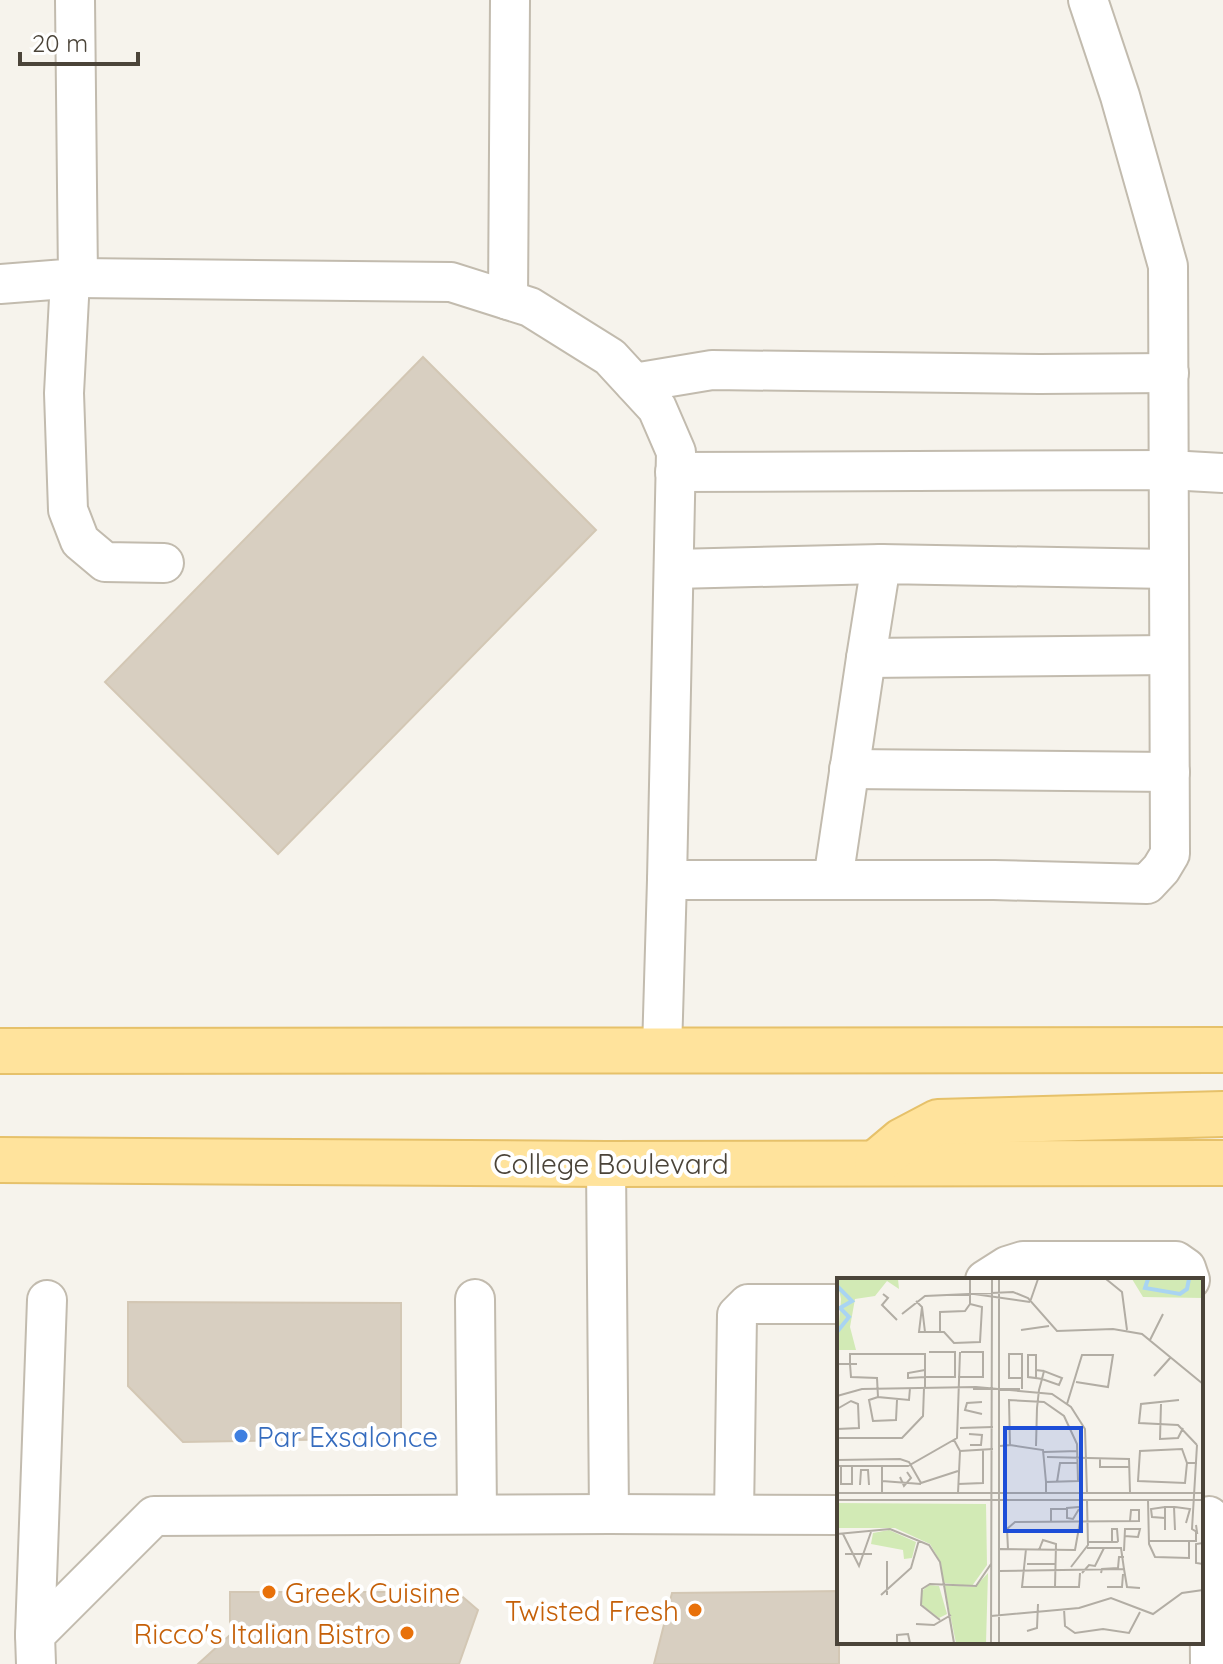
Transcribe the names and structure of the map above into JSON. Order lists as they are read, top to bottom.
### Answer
{
  "streets": {
    "main road": ["College Boulevard"]
  },
  "places": [
    "Par Exsalonce",
    "Greek Cuisine",
    "Twisted Fresh",
    "Ricco's Italian Bistro"
  ],
  "scale_bar": "20 m"
}
